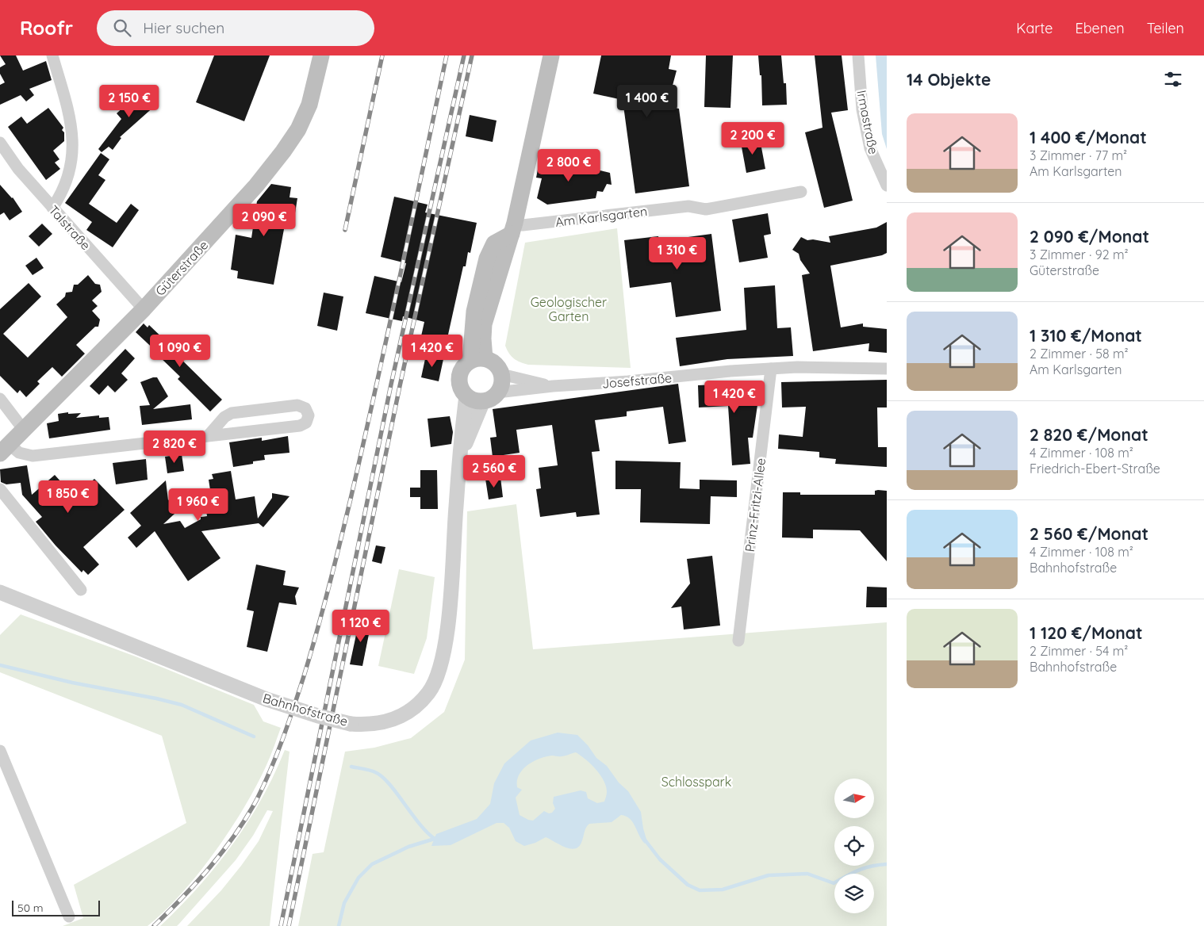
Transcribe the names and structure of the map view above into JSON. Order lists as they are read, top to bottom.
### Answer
{
  "streets": {
    "main road": ["Güterstraße"],
    "street": [
      "Irmastraße",
      "Am Karlsgarten",
      "Talstraße",
      "Josefstraße",
      "Prinz-Fritzi-Allee",
      "Bahnhofstraße"
    ]
  },
  "crossings": [
    ["Talstraße", "Güterstraße"],
    ["Josefstraße", "Prinz-Fritzi-Allee"],
    ["Josefstraße", "Bahnhofstraße"]
  ],
  "parks": ["Geologischer Garten", "Schlosspark"],
  "scale_bar": "50 m",
  "north": "right",
  "page": {
    "header": "Roofr",
    "search": "Hier suchen",
    "nav": ["Karte", "Ebenen", "Teilen"],
    "heading": "14 Objekte",
    "price": [
      "2 150 €",
      "1 400 €",
      "2 200 €",
      "2 800 €",
      "2 090 €",
      "1 310 €",
      "1 090 €",
      "1 420 €",
      "1 420 €",
      "2 820 €",
      "2 560 €",
      "1 850 €",
      "1 960 €",
      "1 120 €"
    ],
    "list": [
      {
        "name": "1 400 €/Monat",
        "note": "3 Zimmer · 77 m² · Am Karlsgarten"
      },
      {
        "name": "2 090 €/Monat",
        "note": "3 Zimmer · 92 m² · Güterstraße"
      },
      {
        "name": "1 310 €/Monat",
        "note": "2 Zimmer · 58 m² · Am Karlsgarten"
      },
      {
        "name": "2 820 €/Monat",
        "note": "4 Zimmer · 108 m² · Friedrich-Ebert-Straße"
      },
      {
        "name": "2 560 €/Monat",
        "note": "4 Zimmer · 108 m² · Bahnhofstraße"
      },
      {
        "name": "1 120 €/Monat",
        "note": "2 Zimmer · 54 m² · Bahnhofstraße"
      }
    ],
    "scale": "50 m"
  }
}
